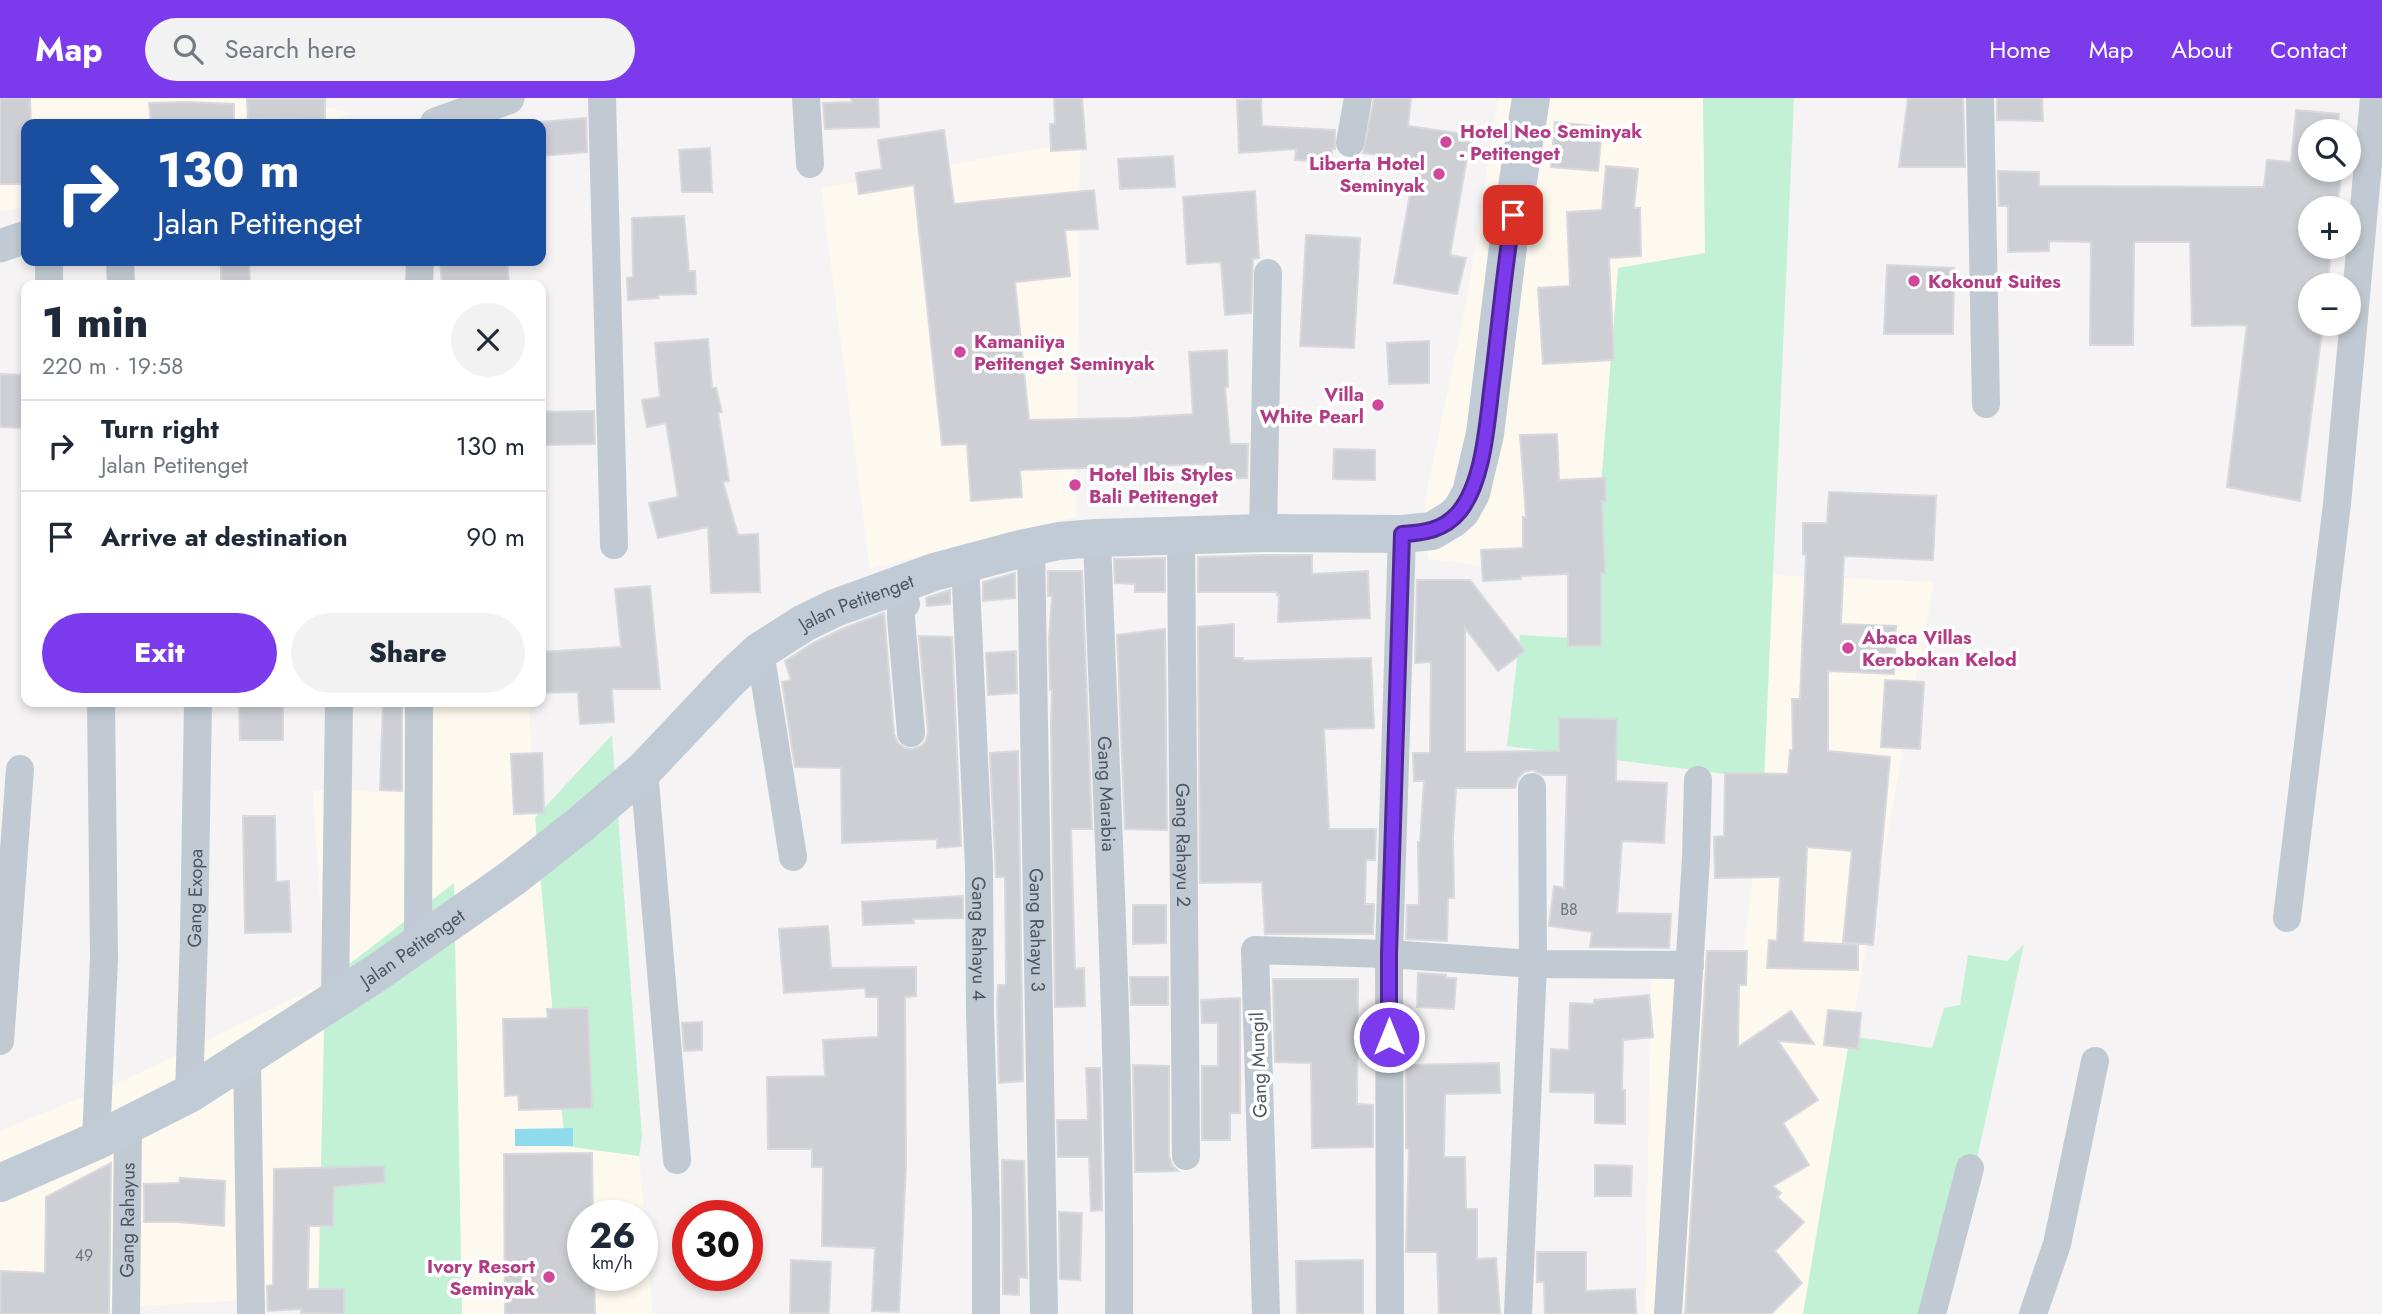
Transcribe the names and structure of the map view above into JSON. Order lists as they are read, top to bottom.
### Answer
{
  "streets": {
    "main road": ["Jalan Petitenget"],
    "street": [
      "Gang Marabia",
      "Gang Rahayu 2",
      "Gang Exopa",
      "Gang Rahayu 3",
      "Gang Rahayu 4",
      "Gang Mungil",
      "Gang Rahayus"
    ]
  },
  "crossings": [
    ["Jalan Petitenget", "Gang Marabia"],
    ["Jalan Petitenget", "Gang Rahayu 2"],
    ["Jalan Petitenget", "Gang Exopa"],
    ["Jalan Petitenget", "Gang Rahayu 3"],
    ["Jalan Petitenget", "Gang Rahayu 4"],
    ["Jalan Petitenget", "Gang Rahayus"]
  ],
  "places": [
    "Hotel Neo Seminyak - Petitenget",
    "Liberta Hotel Seminyak",
    "Kokonut Suites",
    "Kamaniiya Petitenget Seminyak",
    "Villa White Pearl",
    "Hotel Ibis Styles Bali Petitenget",
    "Abaca Villas Kerobokan Kelod",
    "Ivory Resort Seminyak"
  ],
  "house_numbers": ["B8", "49"],
  "page": {
    "header": "Map",
    "search": "Search here",
    "nav": [
      "Home",
      "Map",
      "About",
      "Contact"
    ],
    "map_buttons": ["+", "−"],
    "turn": ["130 m", "Jalan Petitenget"],
    "heading": ["1 min", "220 m · 19:58"],
    "list": [
      {
        "name": "Turn right",
        "note": "Jalan Petitenget",
        "value": "130 m"
      },
      {
        "name": "Arrive at destination",
        "value": "90 m"
      }
    ],
    "buttons": ["Exit", "Share"],
    "speed": "26 km/h",
    "limit": "30"
  }
}
